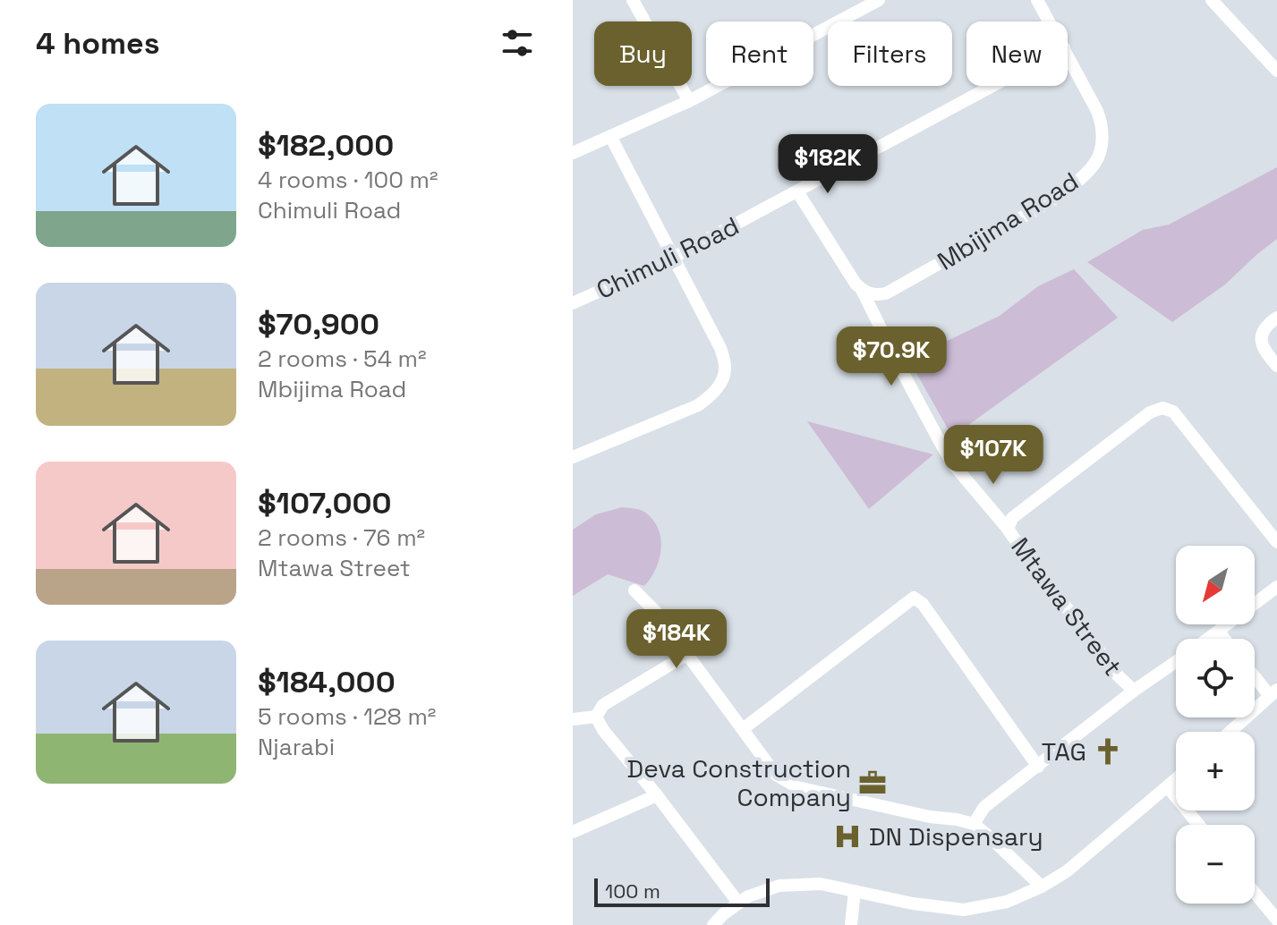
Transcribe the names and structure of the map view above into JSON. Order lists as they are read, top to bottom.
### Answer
{
  "streets": {
    "street": ["Mbijima Road", "Chimuli Road", "Mtawa Street"]
  },
  "places": {
    "church": ["TAG"],
    "office": ["Deva Construction Company"],
    "hospital": ["DN Dispensary"]
  },
  "scale_bar": "100 m",
  "north": "bottom left",
  "page": {
    "heading": "4 homes",
    "chip": [
      "Buy",
      "Rent",
      "Filters",
      "New"
    ],
    "list": [
      {
        "name": "$182,000",
        "note": "4 rooms · 100 m² · Chimuli Road"
      },
      {
        "name": "$70,900",
        "note": "2 rooms · 54 m² · Mbijima Road"
      },
      {
        "name": "$107,000",
        "note": "2 rooms · 76 m² · Mtawa Street"
      },
      {
        "name": "$184,000",
        "note": "5 rooms · 128 m² · Njarabi"
      }
    ],
    "price": [
      "$182K",
      "$70.9K",
      "$107K",
      "$184K"
    ],
    "map_buttons": ["+", "−"],
    "scale": "100 m"
  }
}
